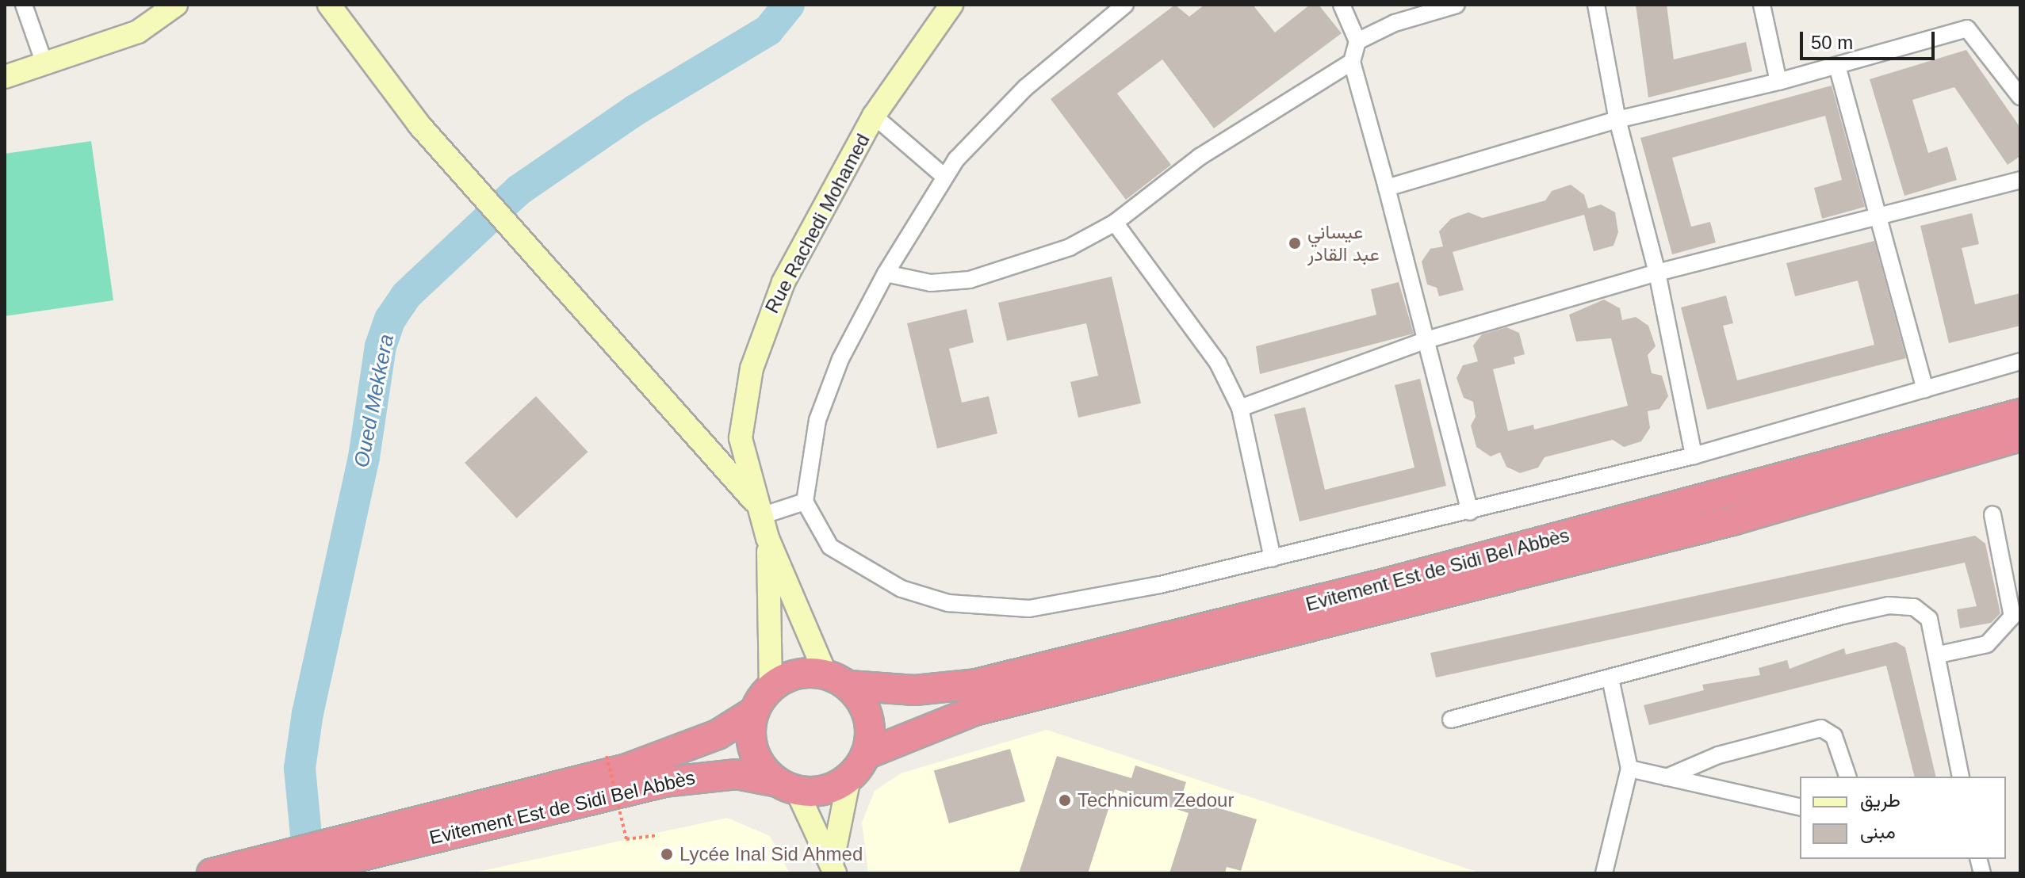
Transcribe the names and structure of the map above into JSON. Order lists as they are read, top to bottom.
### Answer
{
  "streets": {
    "highway": ["Evitement Est de Sidi Bel Abbès"],
    "main road": ["Rue Rachedi Mohamed"]
  },
  "water": ["Oued Mekkera"],
  "places": ["عيساني عبد القادر", "Technicum Zedour", "Lycée Inal Sid Ahmed"],
  "legend": ["طريق", "مبنى"],
  "scale_bar": "50 m"
}
